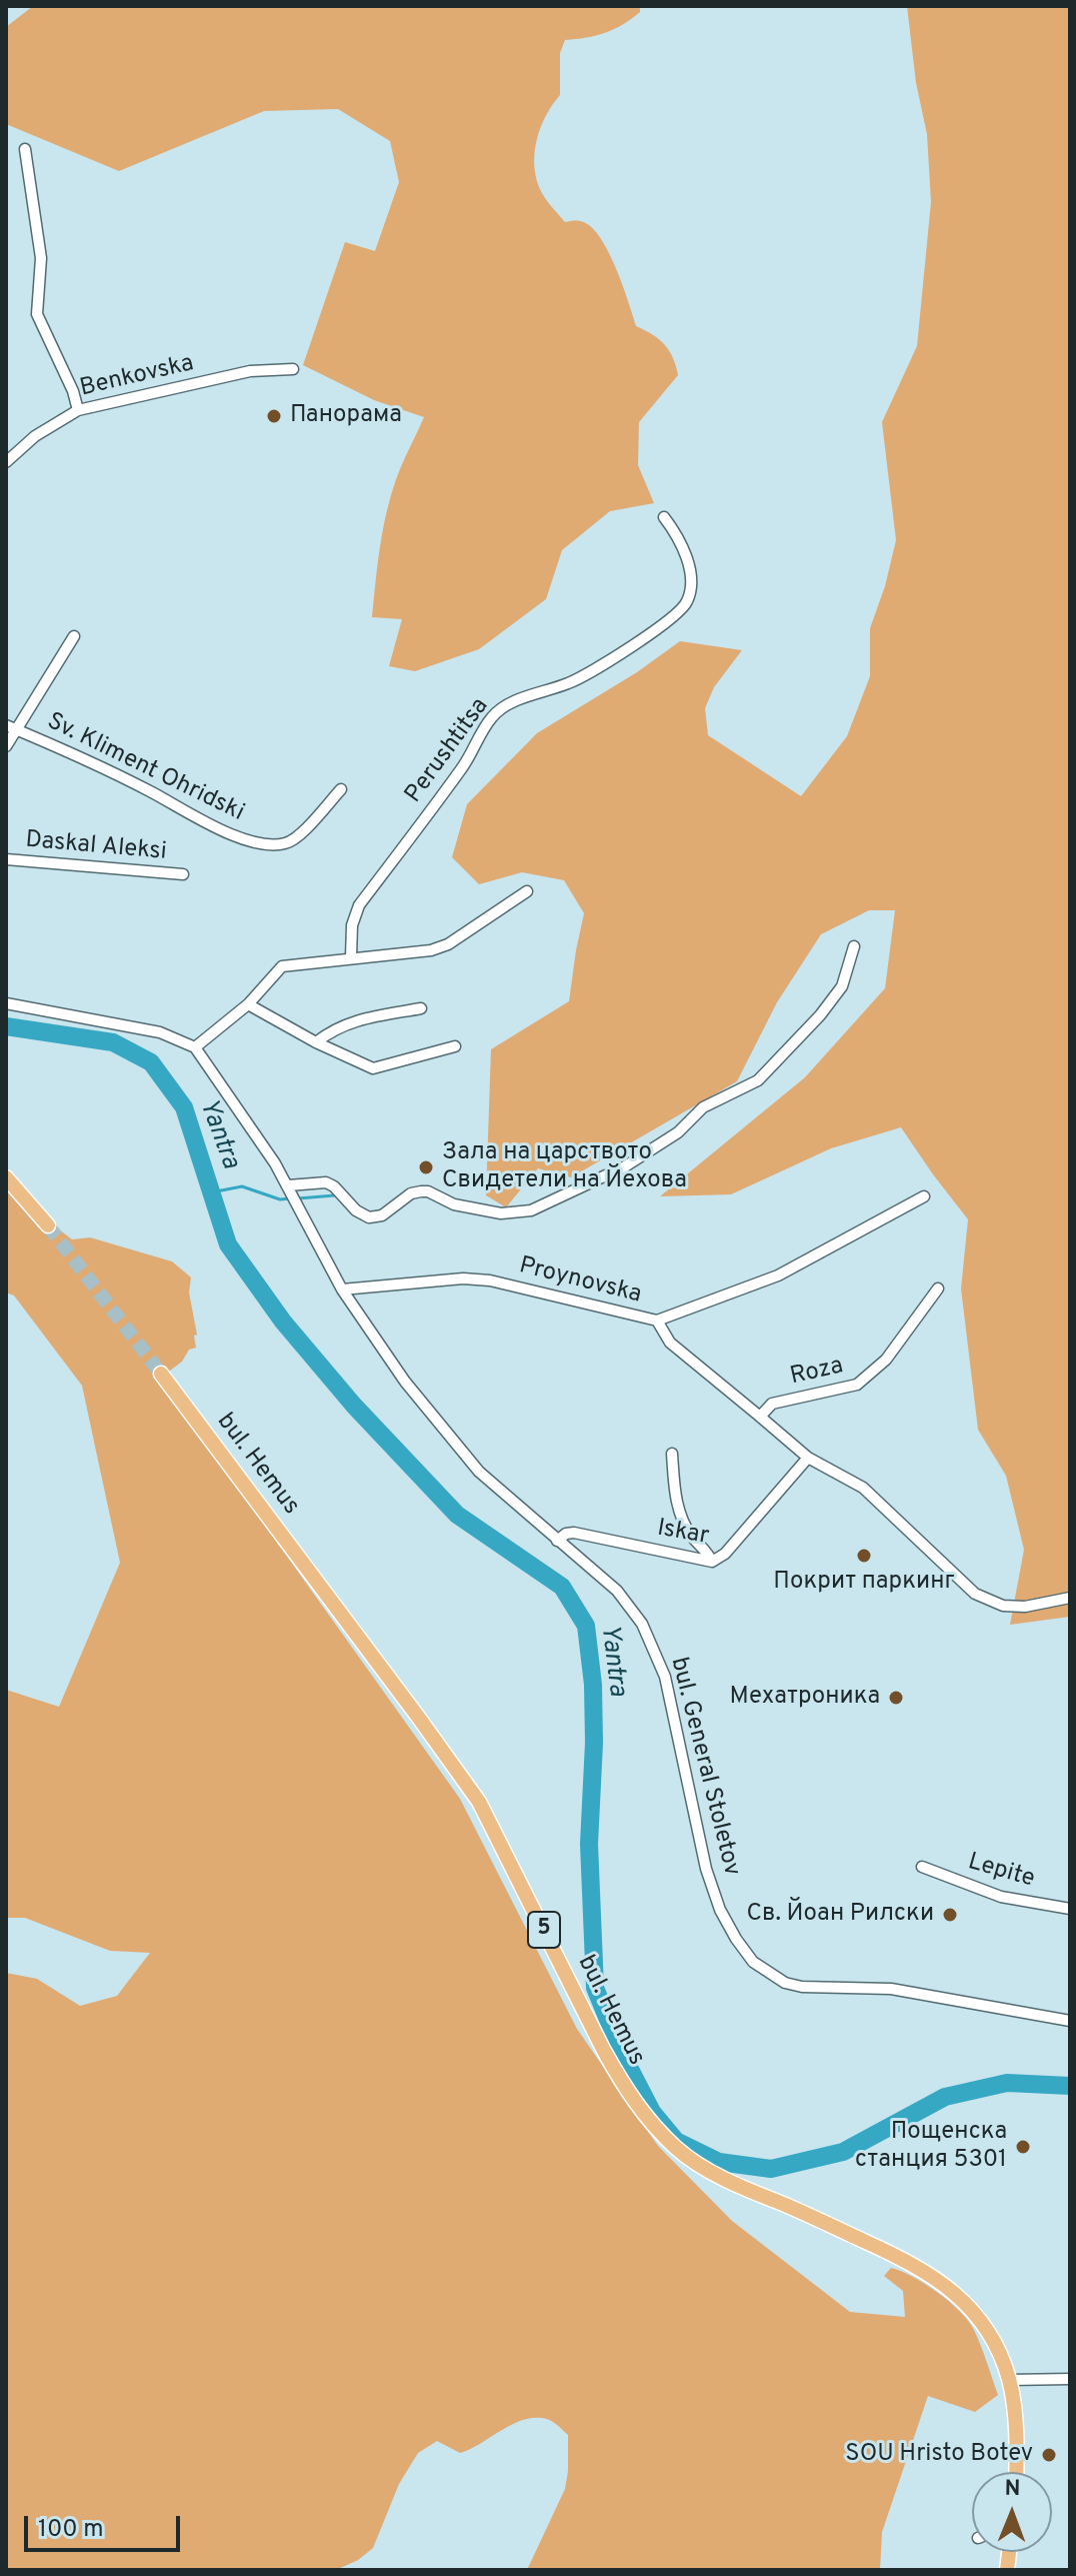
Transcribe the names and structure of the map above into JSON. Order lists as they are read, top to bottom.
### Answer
{
  "streets": {
    "main road": ["bul. Hemus", "5"],
    "street": [
      "Benkovska",
      "Perushtitsa",
      "Sv. Kliment Ohridski",
      "Daskal Aleksi",
      "Proynovska",
      "Roza",
      "Iskar",
      "bul. General Stoletov",
      "Lepite"
    ]
  },
  "crossings": [
    ["Proynovska", "bul. General Stoletov"],
    ["Iskar", "bul. General Stoletov"]
  ],
  "water": ["Yantra"],
  "places": [
    "Панорама",
    "Зала на царството Свидетели на Йехова",
    "Покрит паркинг",
    "Мехатроника",
    "Св. Йоан Рилски",
    "Пощенска станция 5301",
    "SOU Hristo Botev"
  ],
  "scale_bar": "100 m",
  "north": "top"
}
